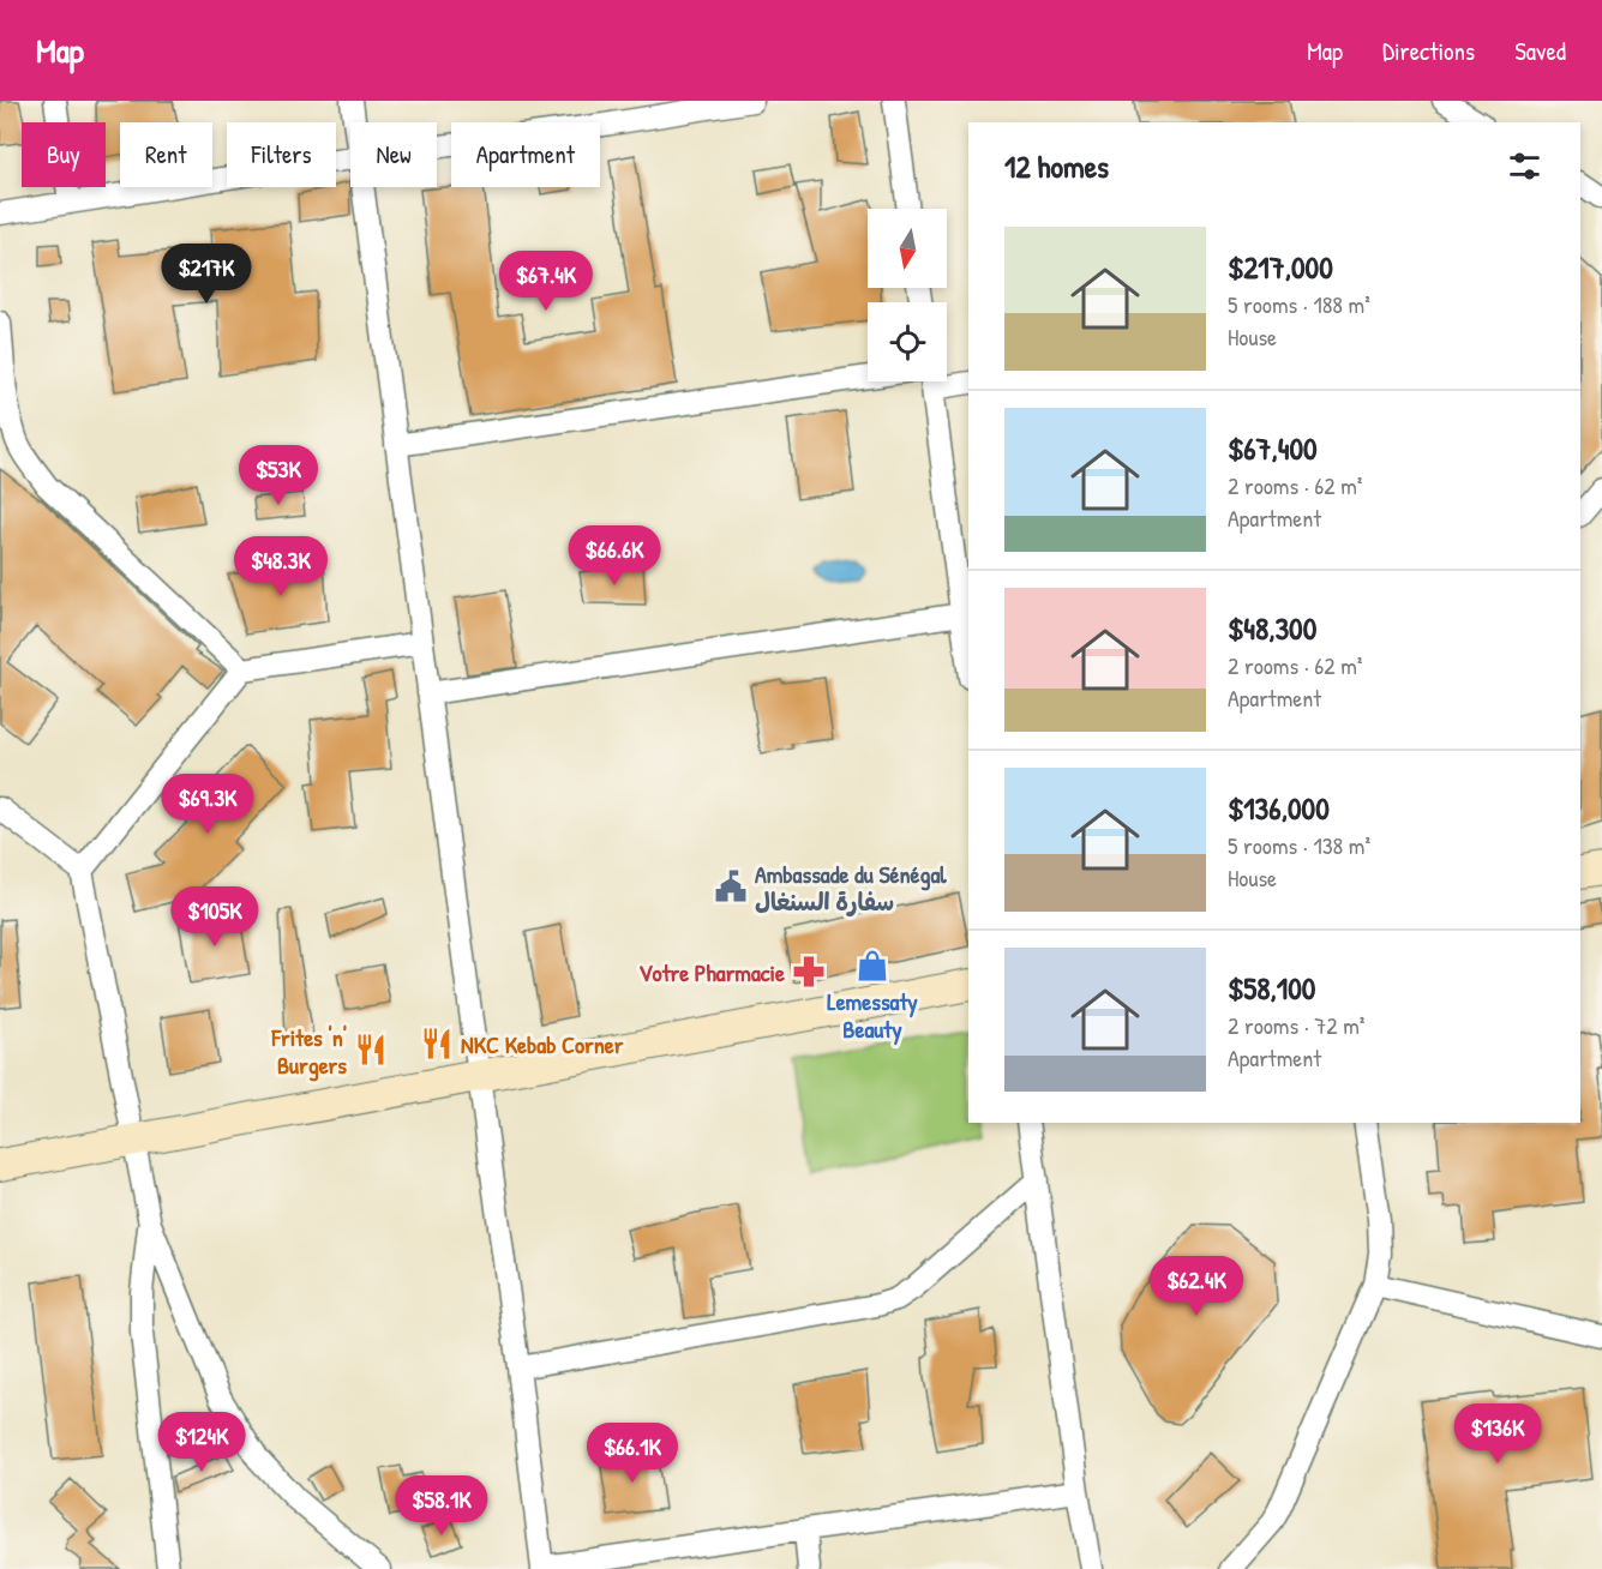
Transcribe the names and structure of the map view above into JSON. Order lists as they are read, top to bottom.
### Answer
{
  "places": {
    "public building": ["Ambassade du Sénégal سفارة السنغال"],
    "shop": ["Lemessaty Beauty"],
    "pharmacy": ["Votre Pharmacie"],
    "restaurant": ["NKC Kebab Corner", "Frites 'n' Burgers"]
  },
  "north": "bottom",
  "page": {
    "header": "Map",
    "nav": ["Map", "Directions", "Saved"],
    "chip": [
      "Buy",
      "Rent",
      "Filters",
      "New",
      "Apartment"
    ],
    "heading": "12 homes",
    "list": [
      {
        "name": "$217,000",
        "note": "5 rooms · 188 m² · House"
      },
      {
        "name": "$67,400",
        "note": "2 rooms · 62 m² · Apartment"
      },
      {
        "name": "$48,300",
        "note": "2 rooms · 62 m² · Apartment"
      },
      {
        "name": "$136,000",
        "note": "5 rooms · 138 m² · House"
      },
      {
        "name": "$58,100",
        "note": "2 rooms · 72 m² · Apartment"
      }
    ],
    "price": [
      "$217K",
      "$67.4K",
      "$53K",
      "$66.6K",
      "$48.3K",
      "$69.3K",
      "$105K",
      "$62.4K",
      "$136K",
      "$124K",
      "$66.1K",
      "$58.1K"
    ]
  }
}
